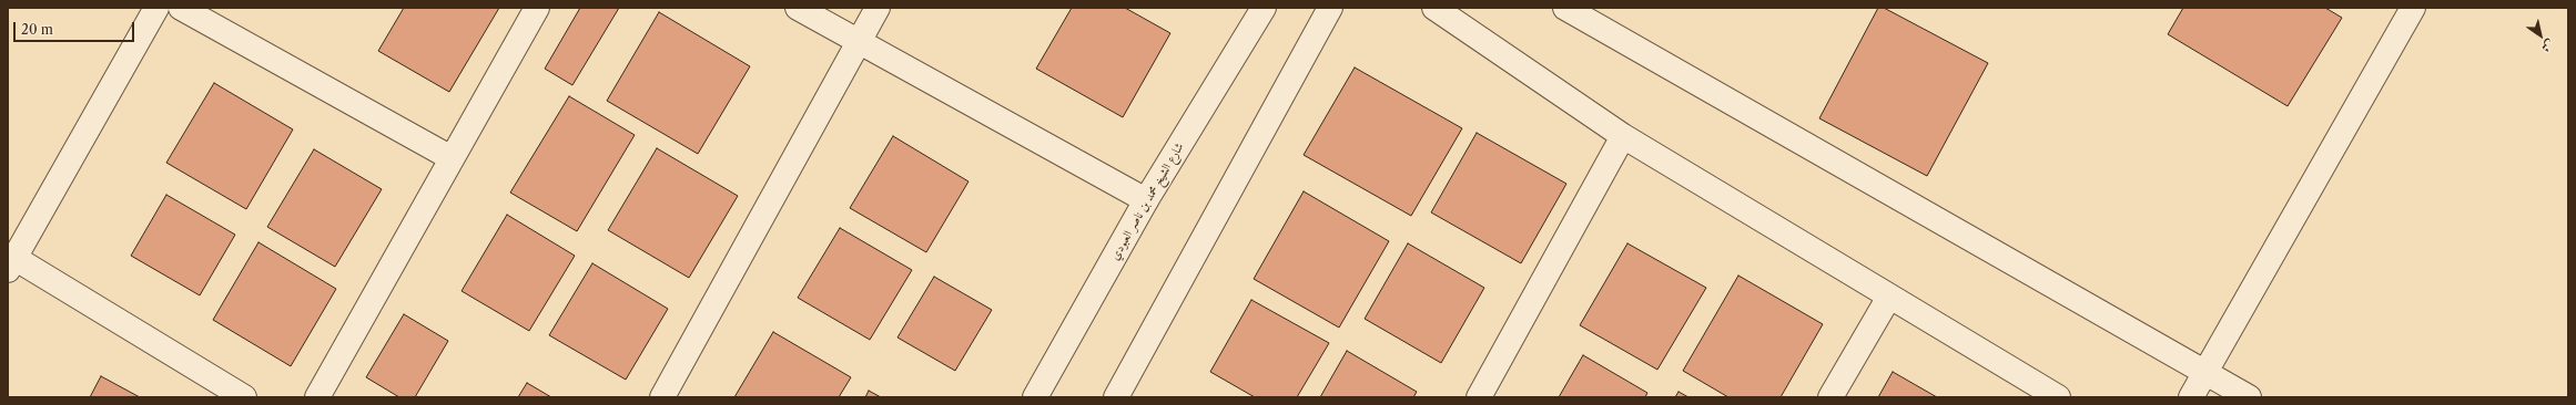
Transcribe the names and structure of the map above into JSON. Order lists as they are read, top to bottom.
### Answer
{
  "streets": {
    "street": ["شارع الشيخ محمد بن ناصر العبودي"]
  },
  "scale_bar": "20 m",
  "north": "bottom right"
}
